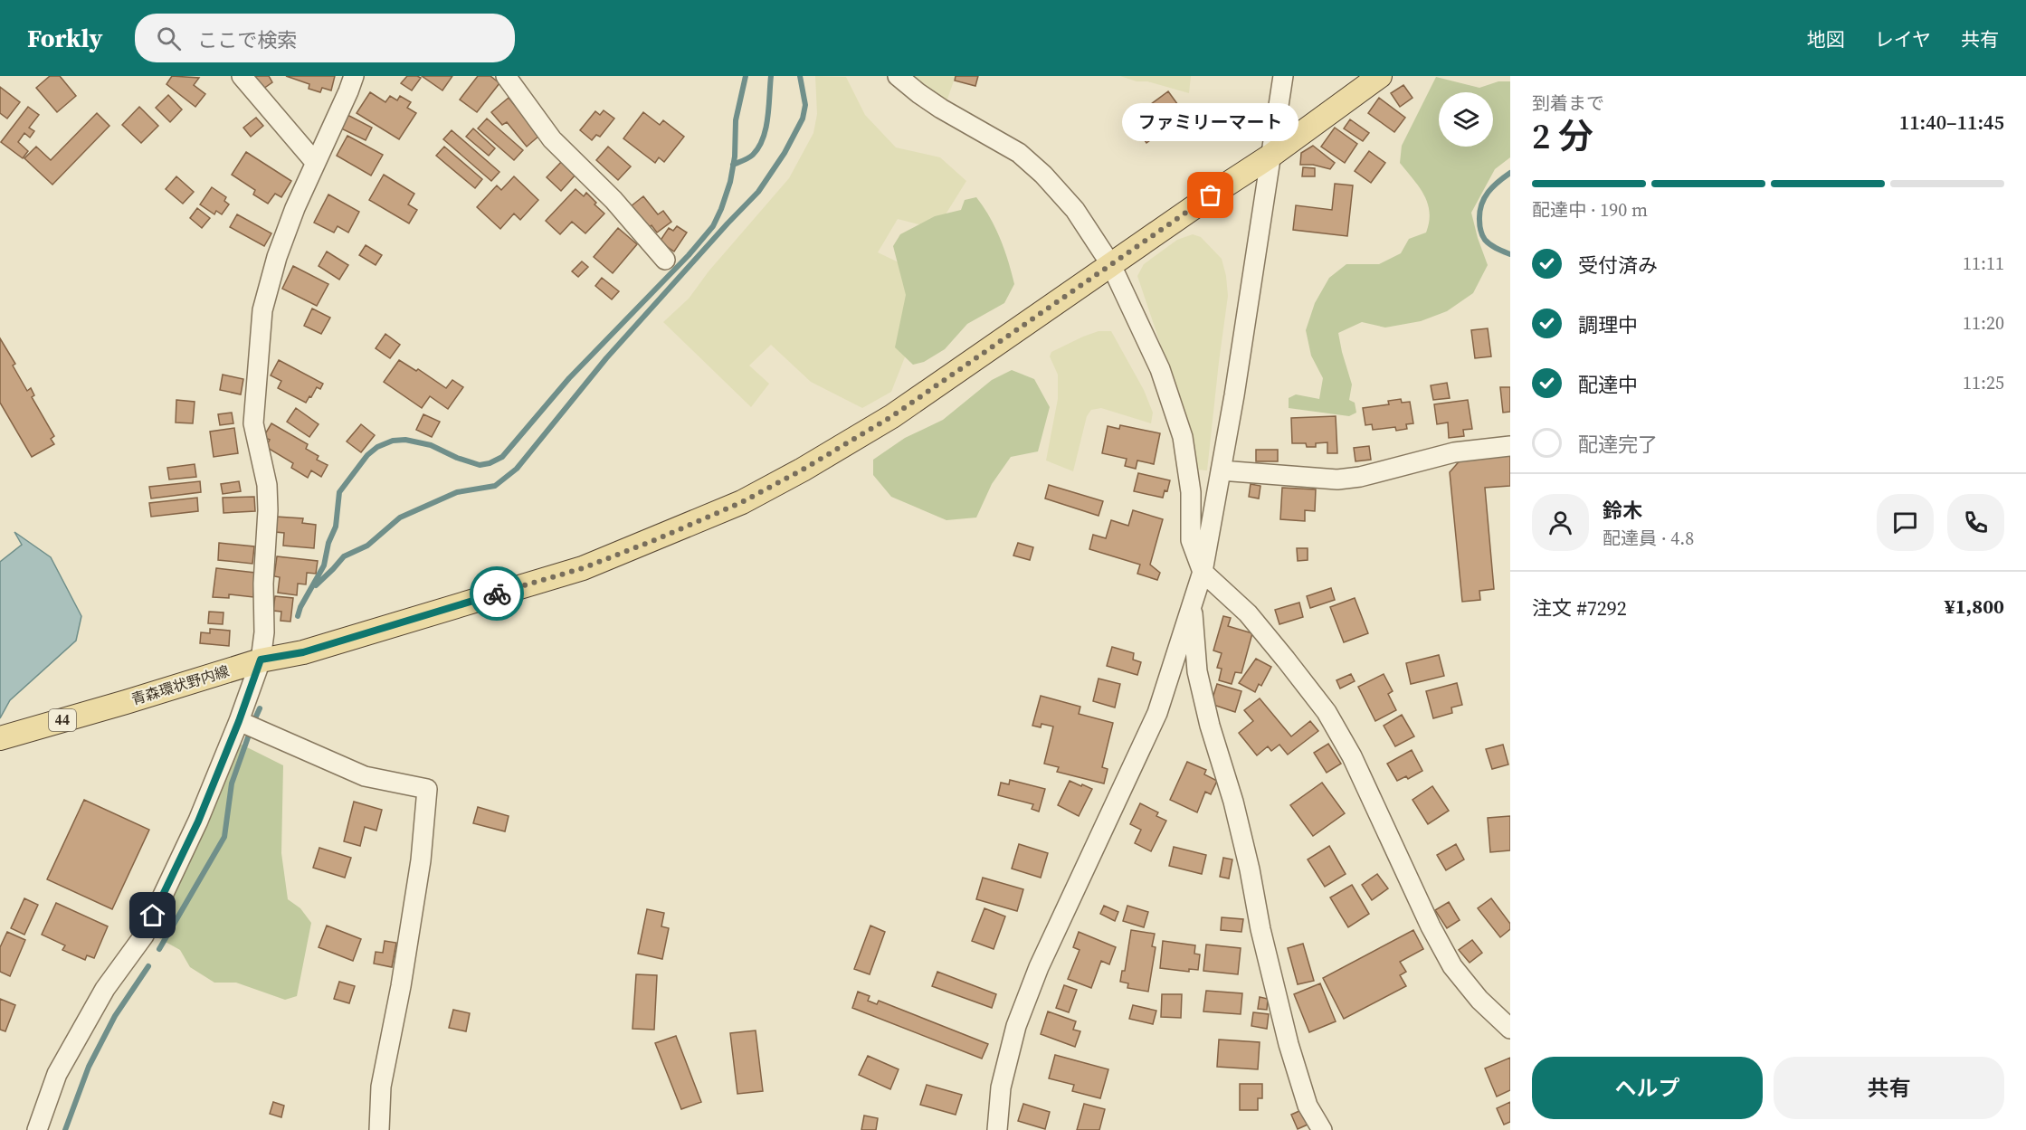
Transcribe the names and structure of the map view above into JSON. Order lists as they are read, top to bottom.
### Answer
{
  "streets": {
    "main road": ["青森環状野内線", "44"]
  },
  "places": ["ファミリーマート"],
  "page": {
    "header": "Forkly",
    "search": "ここで検索",
    "nav": ["地図", "レイヤ", "共有"],
    "heading": ["2 分", "到着まで", "11:40–11:45"],
    "panel": [
      "鈴木",
      "配達員 · 4.8",
      "注文 #7292",
      "¥1,800"
    ],
    "bubble": "ファミリーマート",
    "bar": "配達中 · 190 m",
    "list": [
      ["受付済み", "11:11"],
      ["調理中", "11:20"],
      ["配達中", "11:25"],
      "配達完了"
    ],
    "buttons": ["ヘルプ", "共有"]
  }
}
